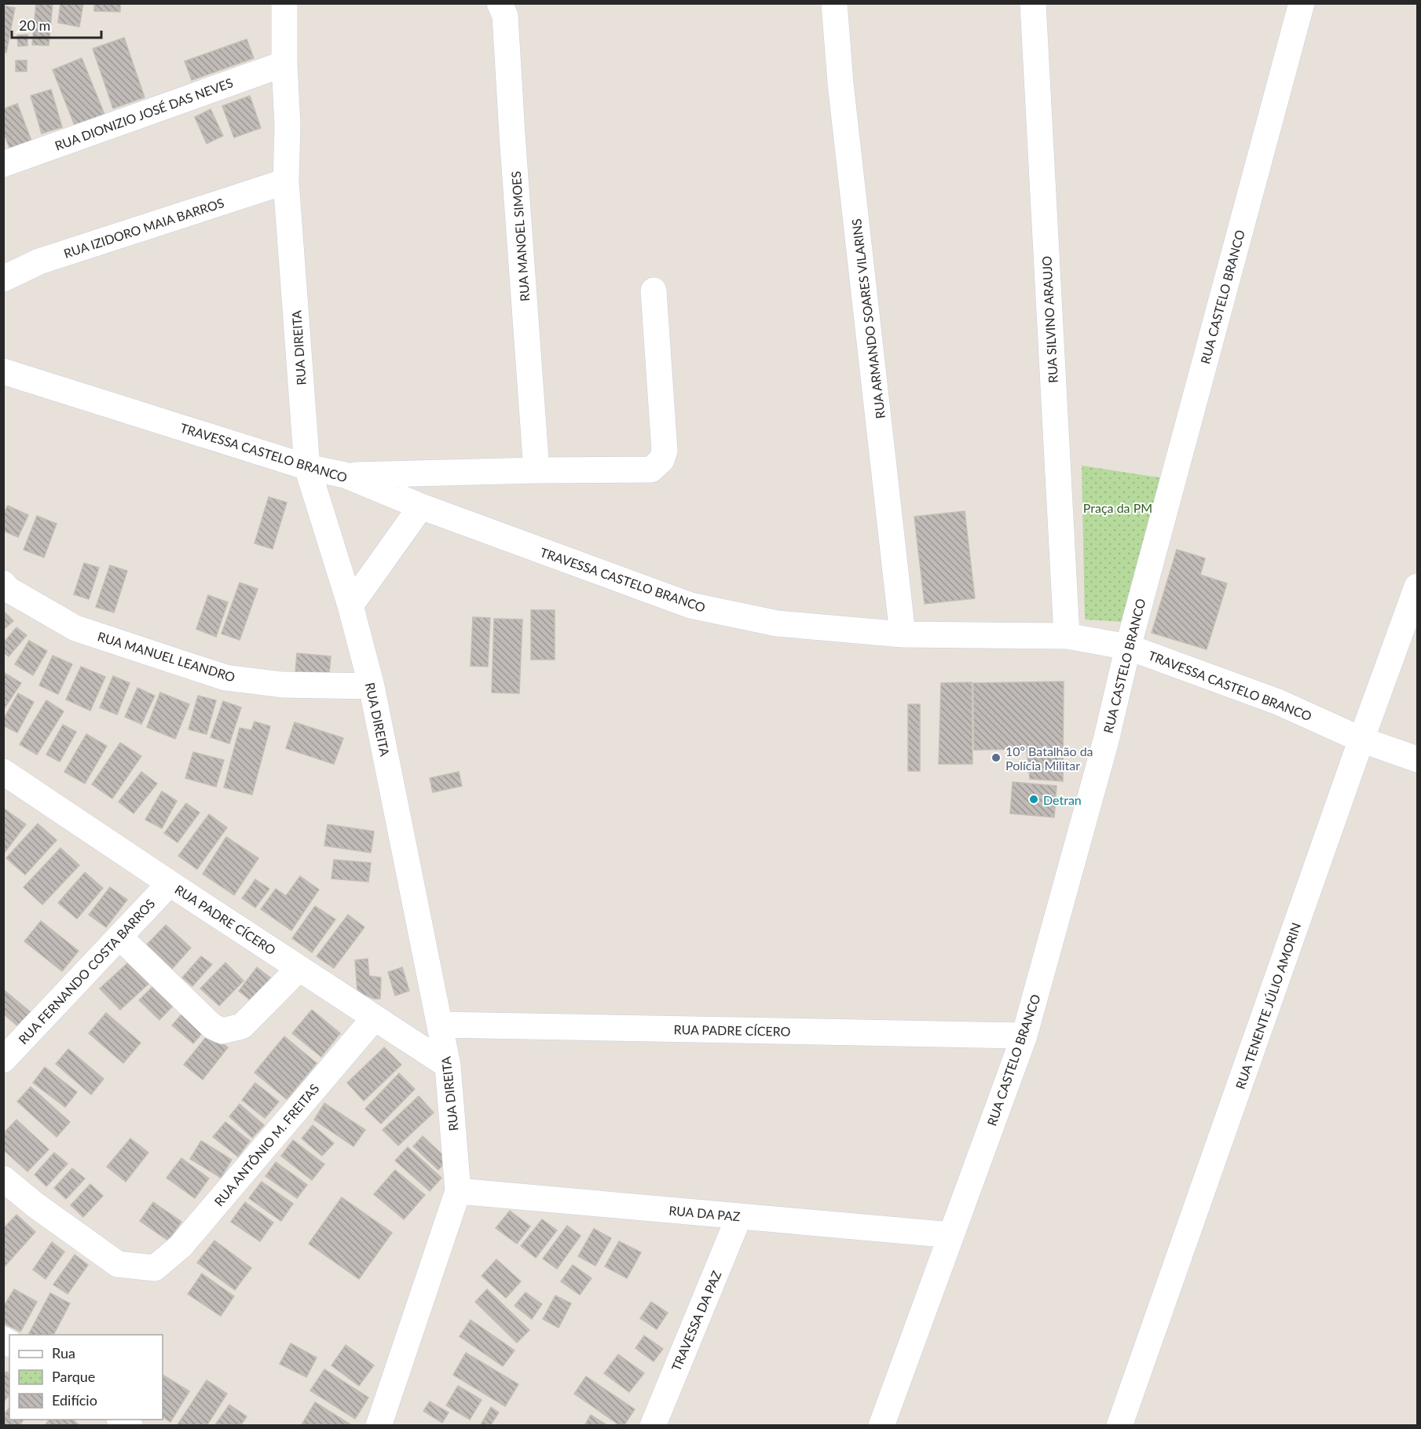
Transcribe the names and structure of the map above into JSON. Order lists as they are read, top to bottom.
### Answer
{
  "streets": {
    "street": [
      "RUA DIONIZIO JOSÉ DAS NEVES",
      "RUA IZIDORO MAIA BARROS",
      "RUA MANOEL SIMOES",
      "RUA CASTELO BRANCO",
      "RUA ARMANDO SOARES VILARINS",
      "RUA SILVINO ARAUJO",
      "RUA DIREITA",
      "TRAVESSA CASTELO BRANCO",
      "RUA MANUEL LEANDRO",
      "RUA PADRE CÍCERO",
      "RUA FERNANDO COSTA BARROS",
      "RUA TENENTE JÚLIO AMORIN",
      "RUA ANTÔNIO M. FREITAS",
      "RUA DA PAZ",
      "TRAVESSA DA PAZ"
    ]
  },
  "crossings": [
    ["RUA DIONIZIO JOSÉ DAS NEVES", "RUA DIREITA"],
    ["RUA IZIDORO MAIA BARROS", "RUA DIREITA"],
    ["RUA CASTELO BRANCO", "TRAVESSA CASTELO BRANCO"],
    ["RUA CASTELO BRANCO", "RUA PADRE CÍCERO"],
    ["RUA CASTELO BRANCO", "RUA DA PAZ"],
    ["RUA ARMANDO SOARES VILARINS", "TRAVESSA CASTELO BRANCO"],
    ["RUA SILVINO ARAUJO", "TRAVESSA CASTELO BRANCO"],
    ["RUA DIREITA", "TRAVESSA CASTELO BRANCO"],
    ["RUA DIREITA", "RUA MANUEL LEANDRO"],
    ["RUA DIREITA", "RUA PADRE CÍCERO"],
    ["RUA DIREITA", "RUA DA PAZ"],
    ["TRAVESSA CASTELO BRANCO", "RUA TENENTE JÚLIO AMORIN"],
    ["RUA PADRE CÍCERO", "RUA FERNANDO COSTA BARROS"],
    ["RUA PADRE CÍCERO", "RUA ANTÔNIO M. FREITAS"],
    ["RUA DA PAZ", "TRAVESSA DA PAZ"]
  ],
  "parks": ["Praça da PM"],
  "places": ["10º Batalhão da Polícia Militar", "Detran"],
  "legend": ["Rua", "Parque", "Edifício"],
  "scale_bar": "20 m"
}
